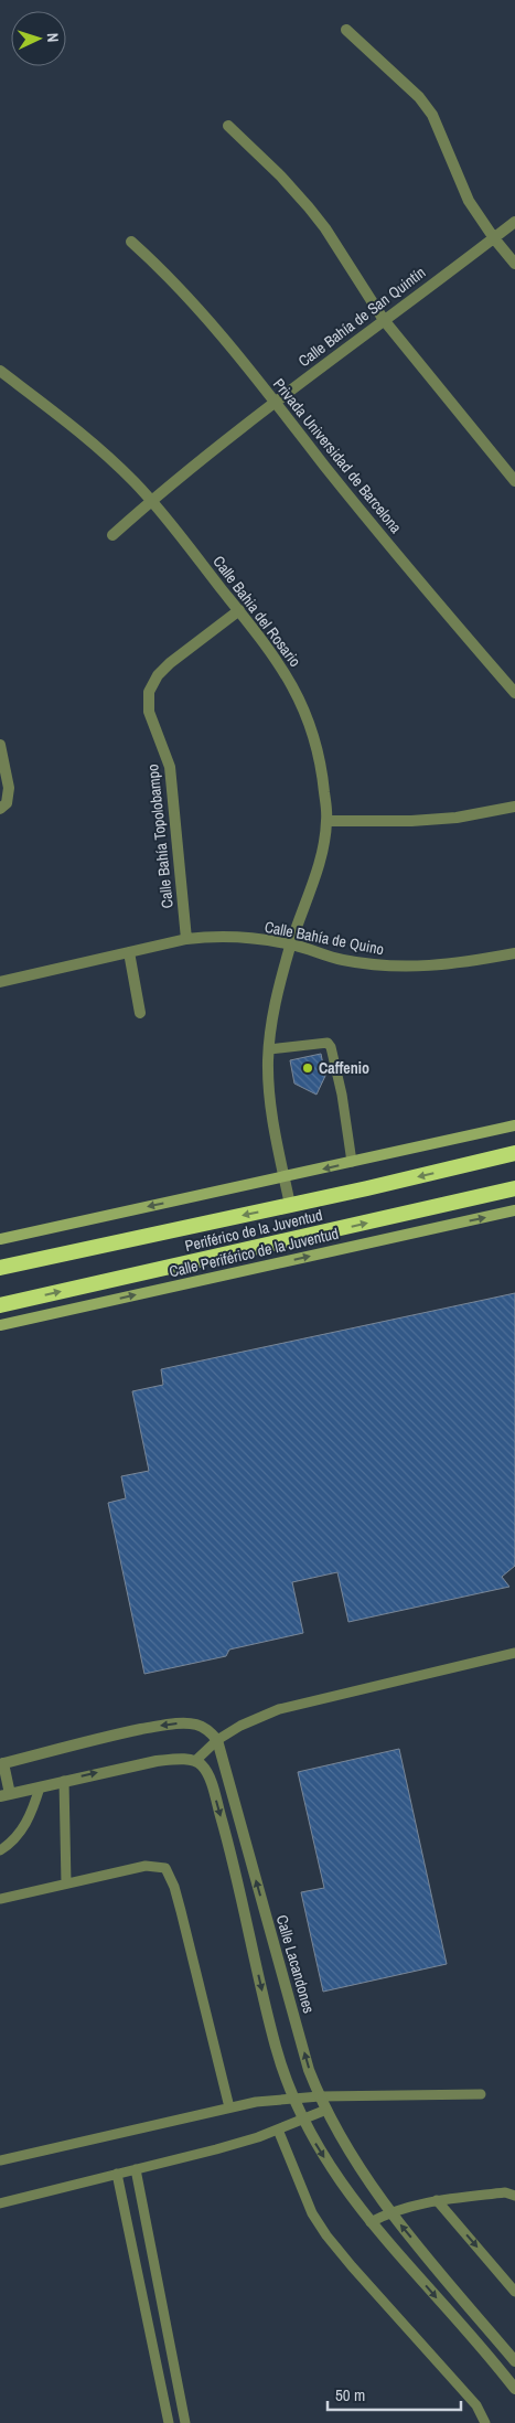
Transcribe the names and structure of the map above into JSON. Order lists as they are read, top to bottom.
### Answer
{
  "streets": {
    "highway": ["Periférico de la Juventud"],
    "main road": ["Calle Periférico de la Juventud"],
    "street": [
      "Calle Bahía de San Quintín",
      "Privada Universidad de Barcelona",
      "Calle Bahia del Rosario",
      "Calle Bahía Topolobampo",
      "Calle Bahía de Quino",
      "Calle Lacandones"
    ]
  },
  "crossings": [
    ["Calle Bahía de San Quintín", "Privada Universidad de Barcelona"],
    ["Calle Bahía de San Quintín", "Calle Bahia del Rosario"],
    ["Calle Bahia del Rosario", "Calle Bahía Topolobampo"],
    ["Calle Bahia del Rosario", "Calle Bahía de Quino"],
    ["Calle Bahia del Rosario", "Periférico de la Juventud"],
    ["Calle Bahía Topolobampo", "Calle Bahía de Quino"]
  ],
  "places": ["Caffenio"],
  "scale_bar": "50 m",
  "north": "right"
}
